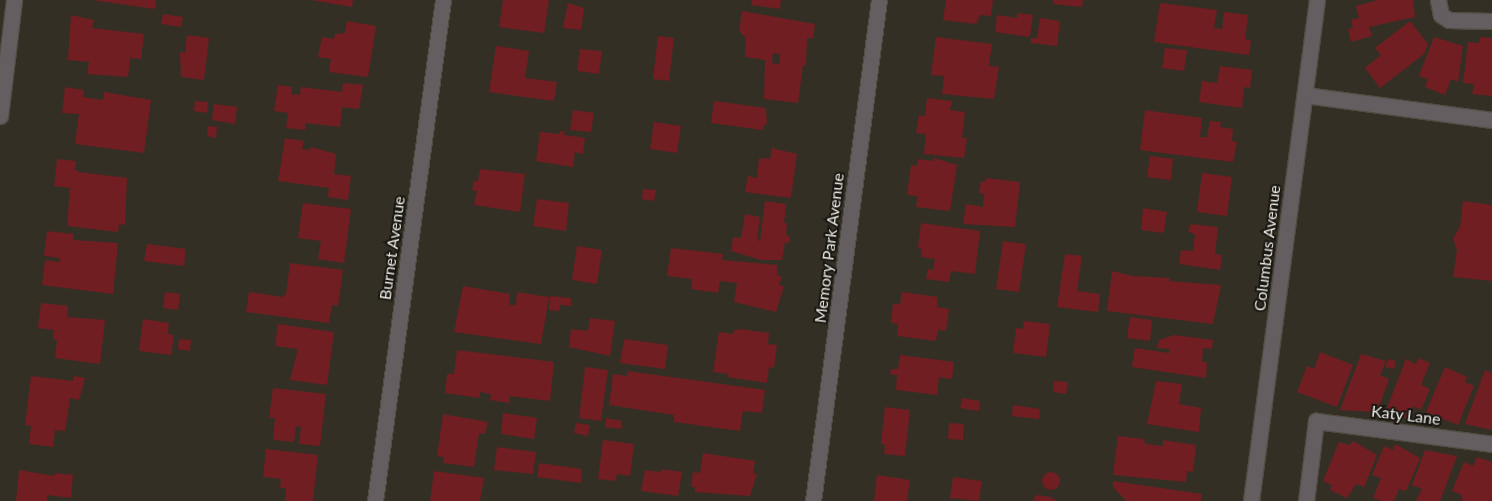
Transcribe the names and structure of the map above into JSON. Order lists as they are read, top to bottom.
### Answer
{
  "streets": {
    "street": [
      "Burnet Avenue",
      "Memory Park Avenue",
      "Columbus Avenue",
      "Katy Lane"
    ]
  }
}
